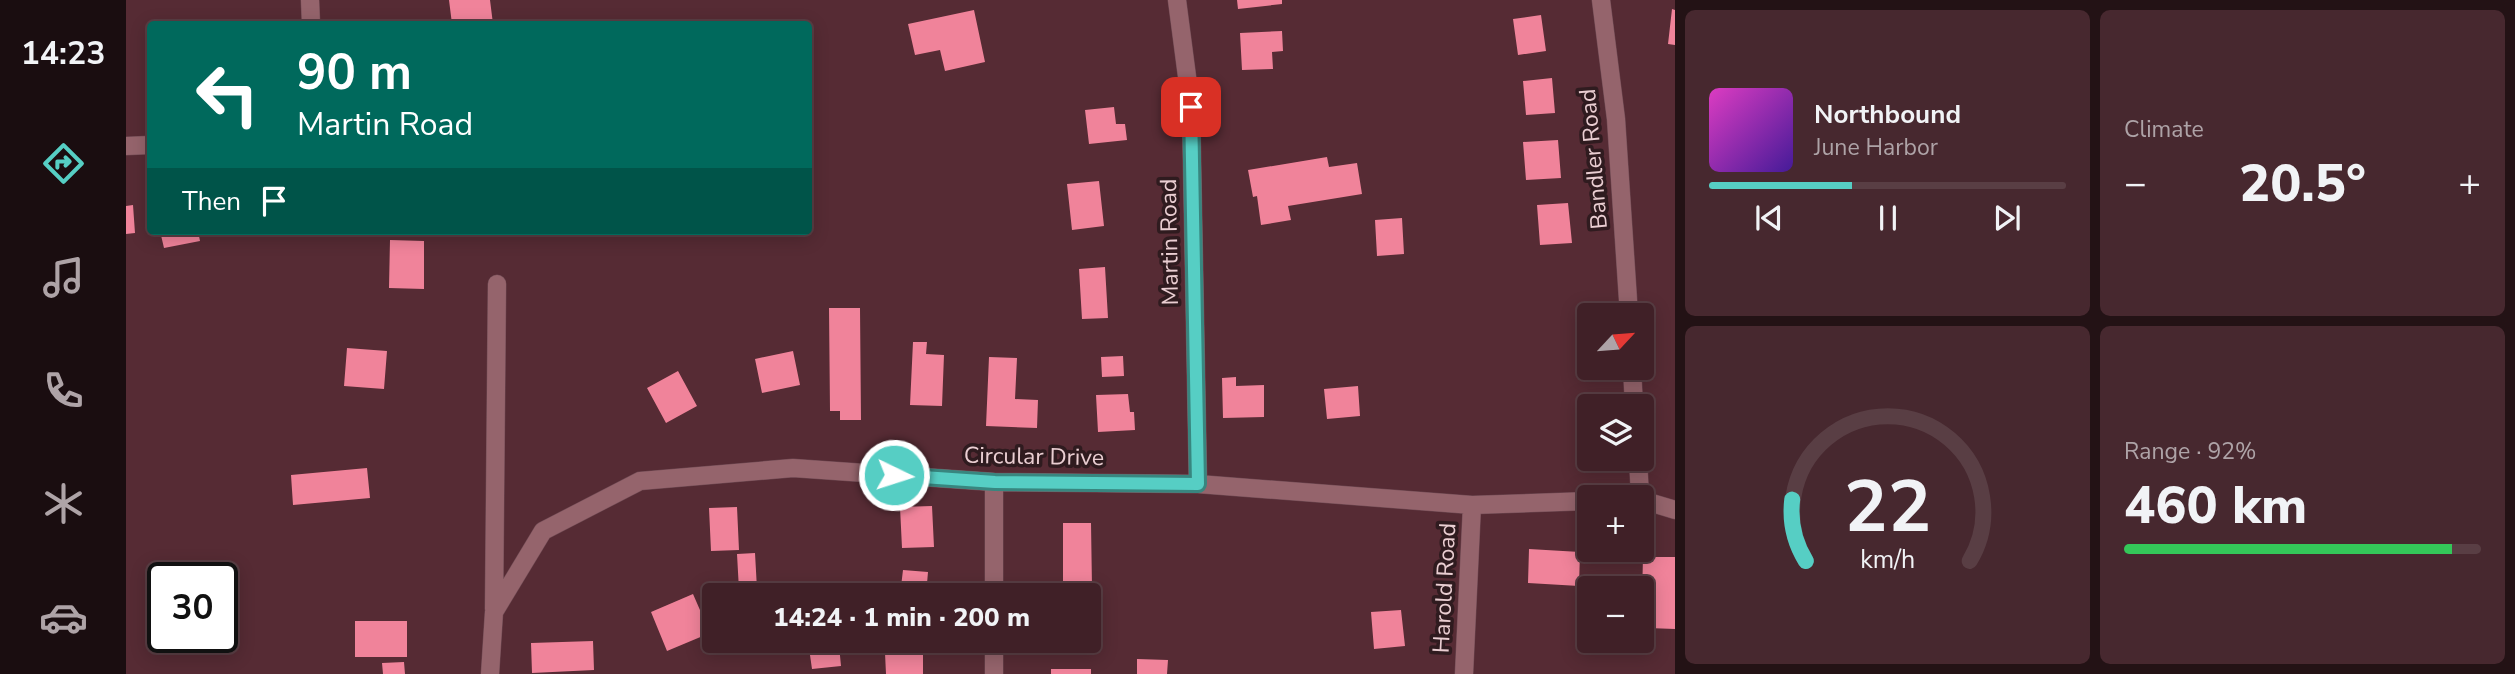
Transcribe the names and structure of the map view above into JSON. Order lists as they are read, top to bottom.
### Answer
{
  "streets": {
    "street": [
      "Bandler Road",
      "Martin Road",
      "Circular Drive",
      "Harold Road"
    ]
  },
  "crossings": [
    ["Martin Road", "Circular Drive"],
    ["Circular Drive", "Harold Road"]
  ],
  "north": "top right",
  "page": {
    "tabs": "14:23",
    "tile": [
      "Climate",
      ["Range · 92%", "460 km"]
    ],
    "turn": ["90 m", "Martin Road"],
    "song": ["Northbound", "June Harbor"],
    "heat": ["−", "20.5°", "+"],
    "then": "Then",
    "map_buttons": ["+", "−"],
    "limit": "30",
    "trip": "14:24 · 1 min · 200 m",
    "gauge": ["22", "km/h"]
  }
}
